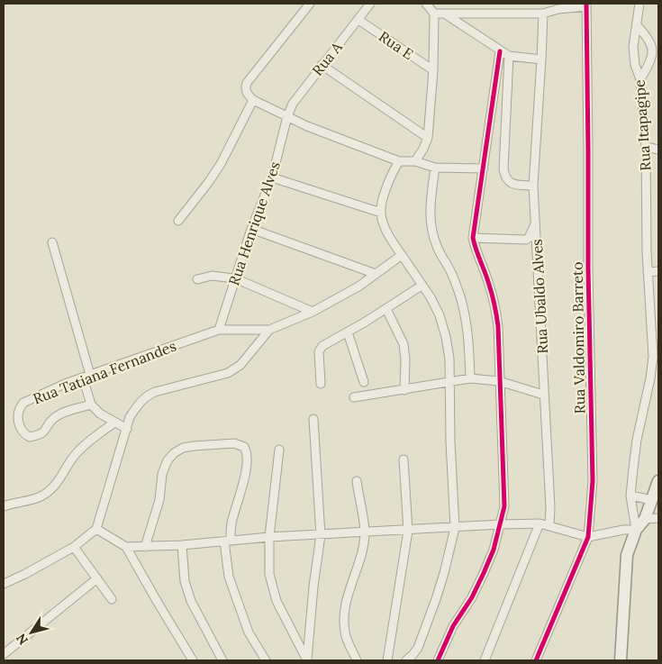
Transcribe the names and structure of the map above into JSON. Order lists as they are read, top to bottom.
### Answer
{
  "streets": {
    "street": [
      "Rua E",
      "Rua A",
      "Rua Itapagipe",
      "Rua Henrique Alves",
      "Rua Ubaldo Alves",
      "Rua Valdomiro Barreto",
      "Rua Tatiana Fernandes"
    ]
  },
  "crossings": [
    ["Rua E", "Rua A"],
    ["Rua A", "Rua Henrique Alves"],
    ["Rua Henrique Alves", "Rua Tatiana Fernandes"]
  ],
  "north": "bottom left"
}
